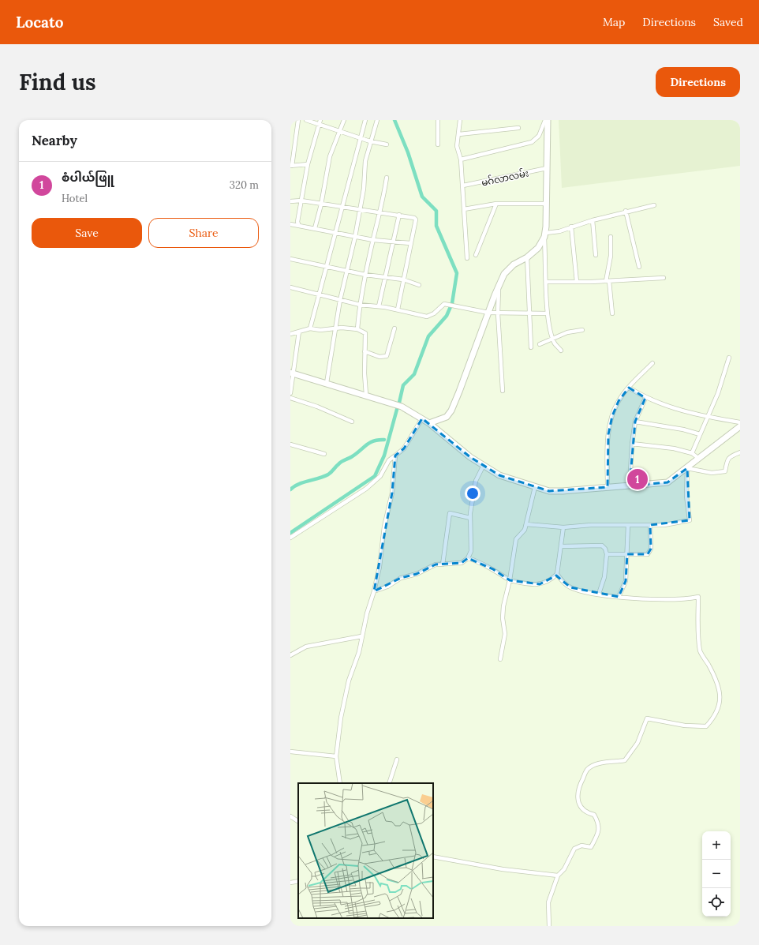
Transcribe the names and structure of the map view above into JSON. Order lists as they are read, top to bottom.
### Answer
{
  "streets": {
    "street": ["မဂ်လာလမ်း"]
  },
  "page": {
    "header": "Locato",
    "nav": ["Map", "Directions", "Saved"],
    "buttons": [
      "Directions",
      ["Save", "Share"]
    ],
    "title": "Find us",
    "heading": "Nearby",
    "list": [
      {
        "mark": "1",
        "name": "စံပါယ်ဖြူ",
        "note": "Hotel",
        "value": "320 m"
      }
    ],
    "pins": "1",
    "map_buttons": ["+", "−"]
  }
}
